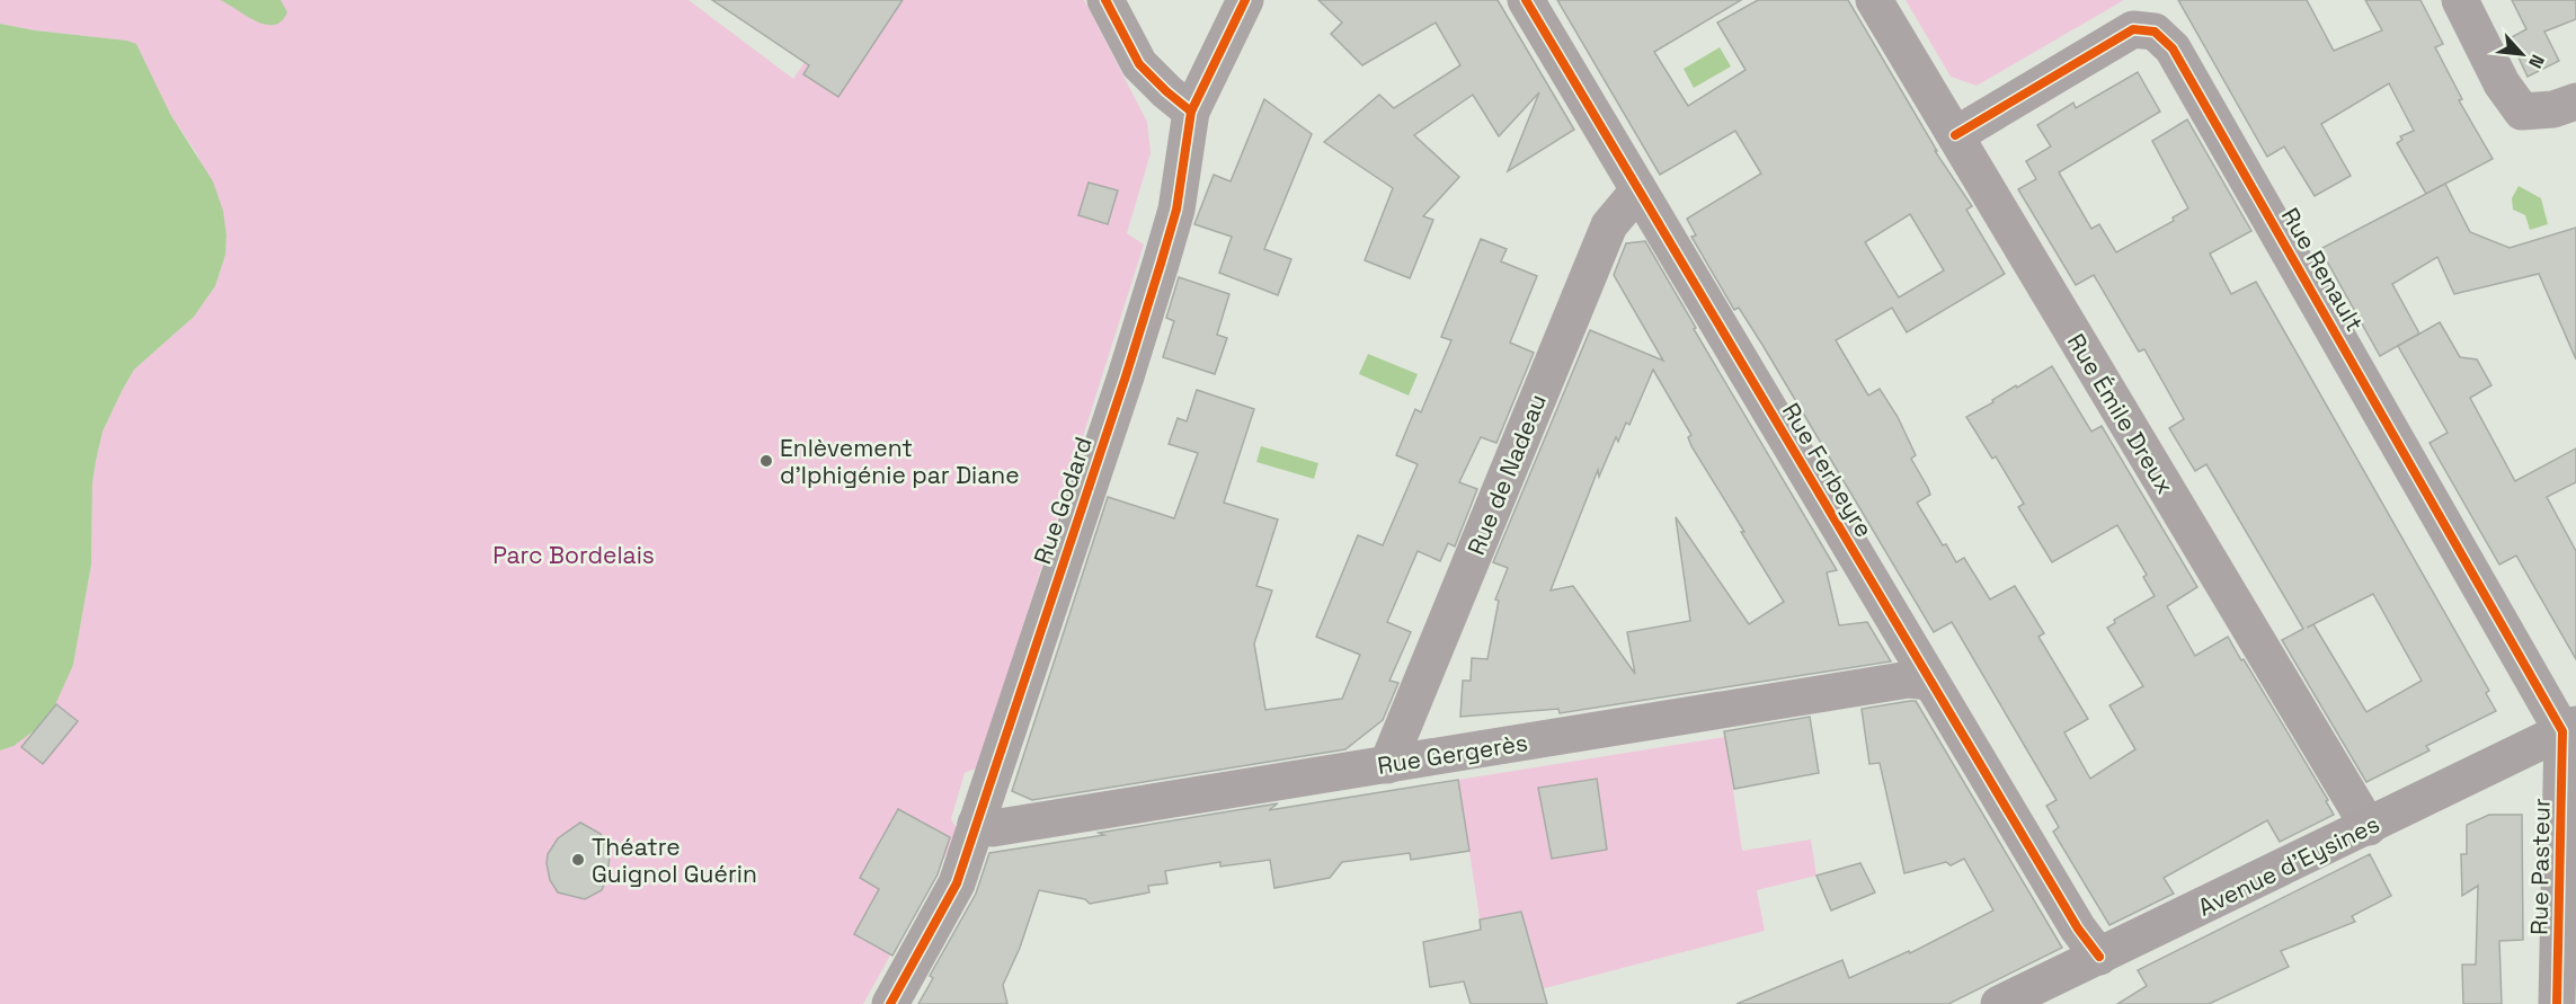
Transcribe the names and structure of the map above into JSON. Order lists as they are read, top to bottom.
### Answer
{
  "streets": {
    "street": [
      "Rue Renault",
      "Rue Émile Dreux",
      "Rue Ferbeyre",
      "Rue de Nadeau",
      "Rue Godard",
      "Rue Gergerès",
      "Avenue d'Eysines",
      "Rue Pasteur"
    ]
  },
  "crossings": [
    ["Rue Renault", "Rue Émile Dreux"],
    ["Rue Renault", "Avenue d'Eysines"],
    ["Rue Renault", "Rue Pasteur"],
    ["Rue Émile Dreux", "Avenue d'Eysines"],
    ["Rue Ferbeyre", "Rue de Nadeau"],
    ["Rue Ferbeyre", "Rue Gergerès"],
    ["Rue Ferbeyre", "Avenue d'Eysines"],
    ["Rue de Nadeau", "Rue Gergerès"],
    ["Rue Godard", "Rue Gergerès"],
    ["Avenue d'Eysines", "Rue Pasteur"]
  ],
  "parks": ["Parc Bordelais"],
  "places": ["Enlèvement d'Iphigénie par Diane", "Théatre Guignol Guérin"],
  "north": "bottom right"
}
